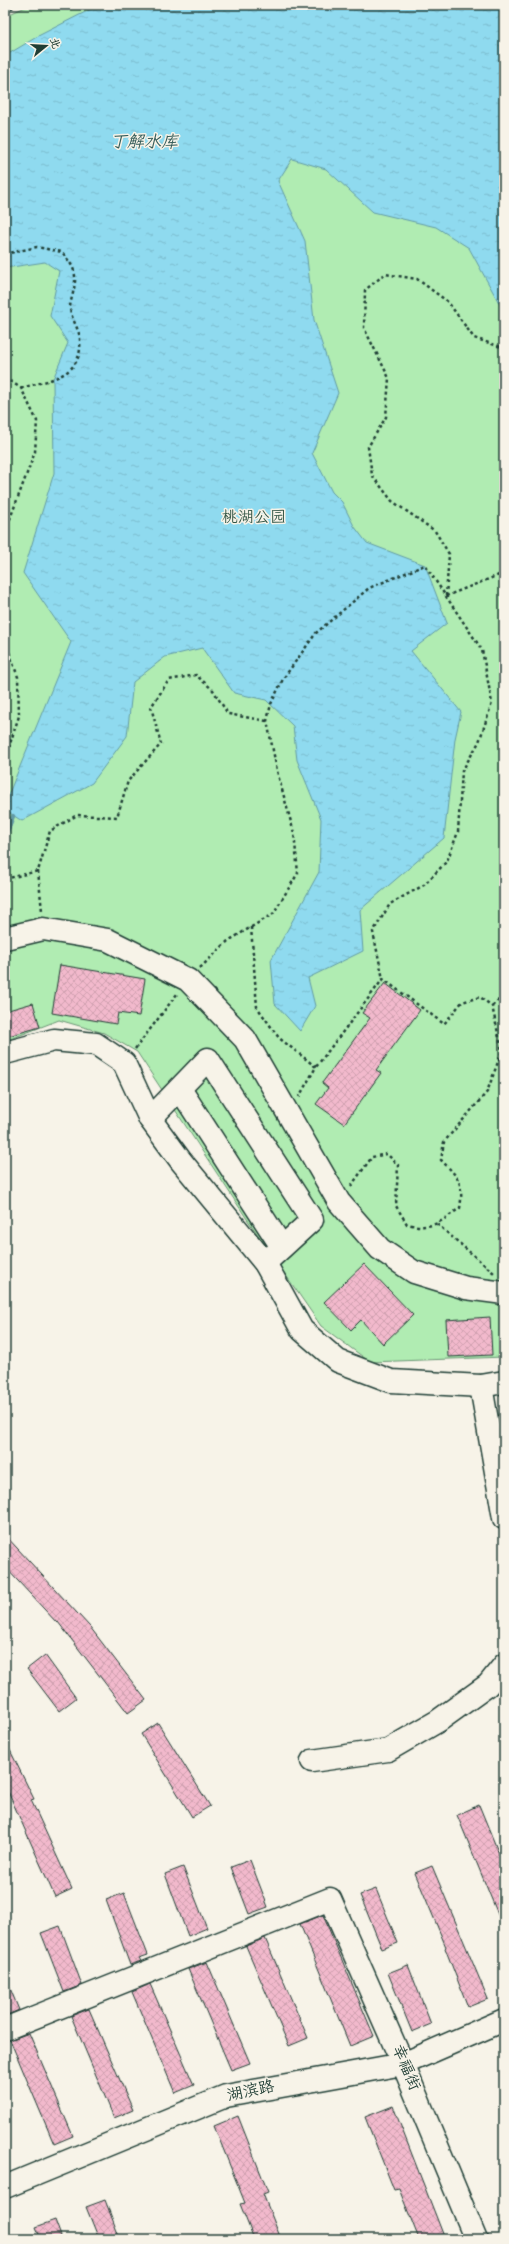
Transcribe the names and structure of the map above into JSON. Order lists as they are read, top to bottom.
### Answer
{
  "streets": {
    "street": ["幸福街", "湖滨路"]
  },
  "crossings": [
    ["幸福街", "湖滨路"]
  ],
  "water": ["丁解水库"],
  "parks": ["桃湖公园"],
  "north": "right"
}
